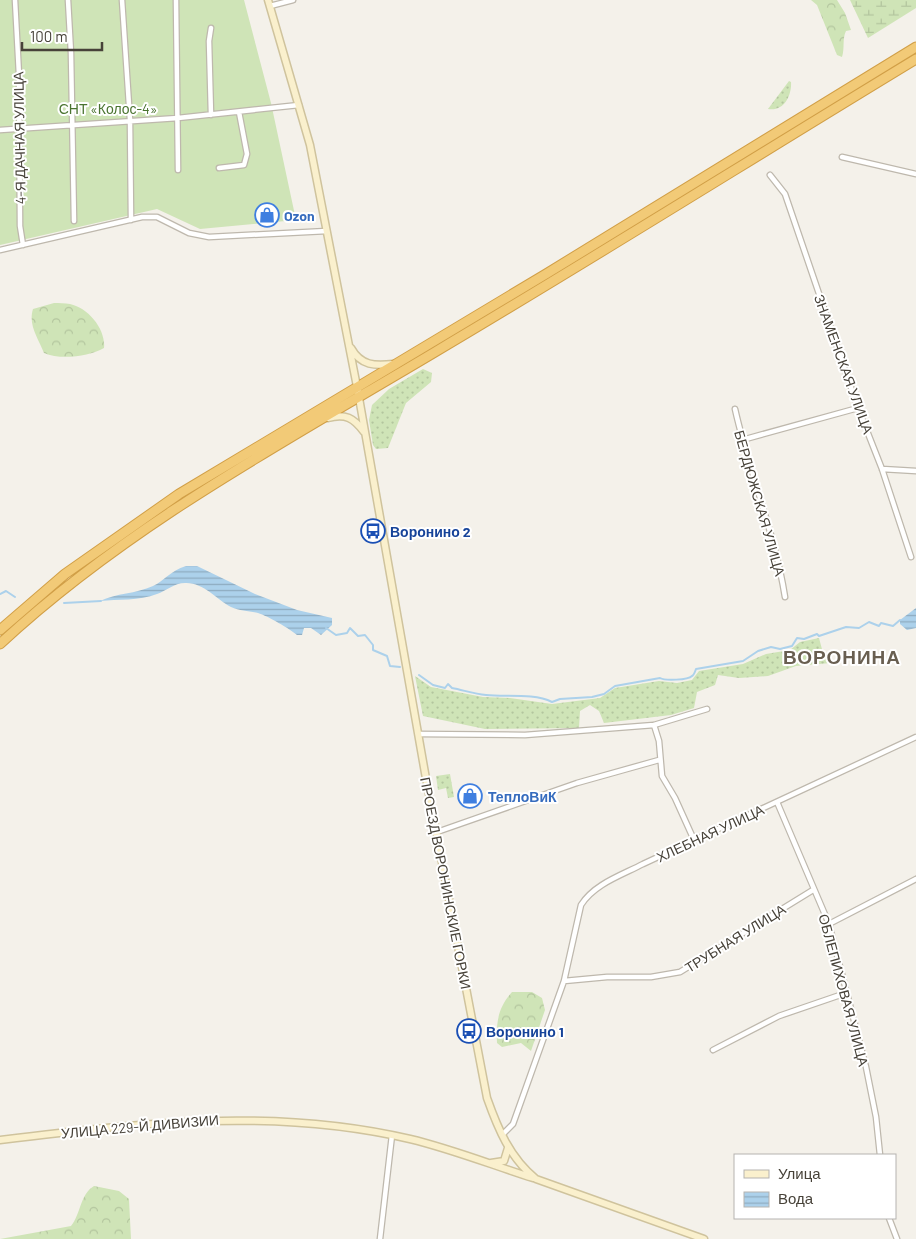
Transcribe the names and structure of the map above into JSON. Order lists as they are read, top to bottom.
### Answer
{
  "streets": {
    "street": [
      "4-Я ДАЧНАЯ УЛИЦА",
      "ЗНАМЕНСКАЯ УЛИЦА",
      "БЕРДЮЖСКАЯ УЛИЦА",
      "ХЛЕБНАЯ УЛИЦА",
      "ПРОЕЗД ВОРОНИНСКИЕ ГОРКИ",
      "ТРУБНАЯ УЛИЦА",
      "ОБЛЕПИХОВАЯ УЛИЦА",
      "УЛИЦА 229-Й ДИВИЗИИ"
    ]
  },
  "crossings": [
    ["ХЛЕБНАЯ УЛИЦА", "ПРОЕЗД ВОРОНИНСКИЕ ГОРКИ"],
    ["ХЛЕБНАЯ УЛИЦА", "ТРУБНАЯ УЛИЦА"],
    ["ХЛЕБНАЯ УЛИЦА", "ОБЛЕПИХОВАЯ УЛИЦА"],
    ["ТРУБНАЯ УЛИЦА", "ОБЛЕПИХОВАЯ УЛИЦА"]
  ],
  "districts": ["ВОРОНИНА"],
  "parks": ["СНТ «Колос-4»"],
  "places": {
    "shop": ["Ozon", "ТеплоВиК"],
    "bus stop": ["Воронино 2", "Воронино 1"]
  },
  "legend": ["Улица", "Вода"],
  "scale_bar": "100 m"
}
